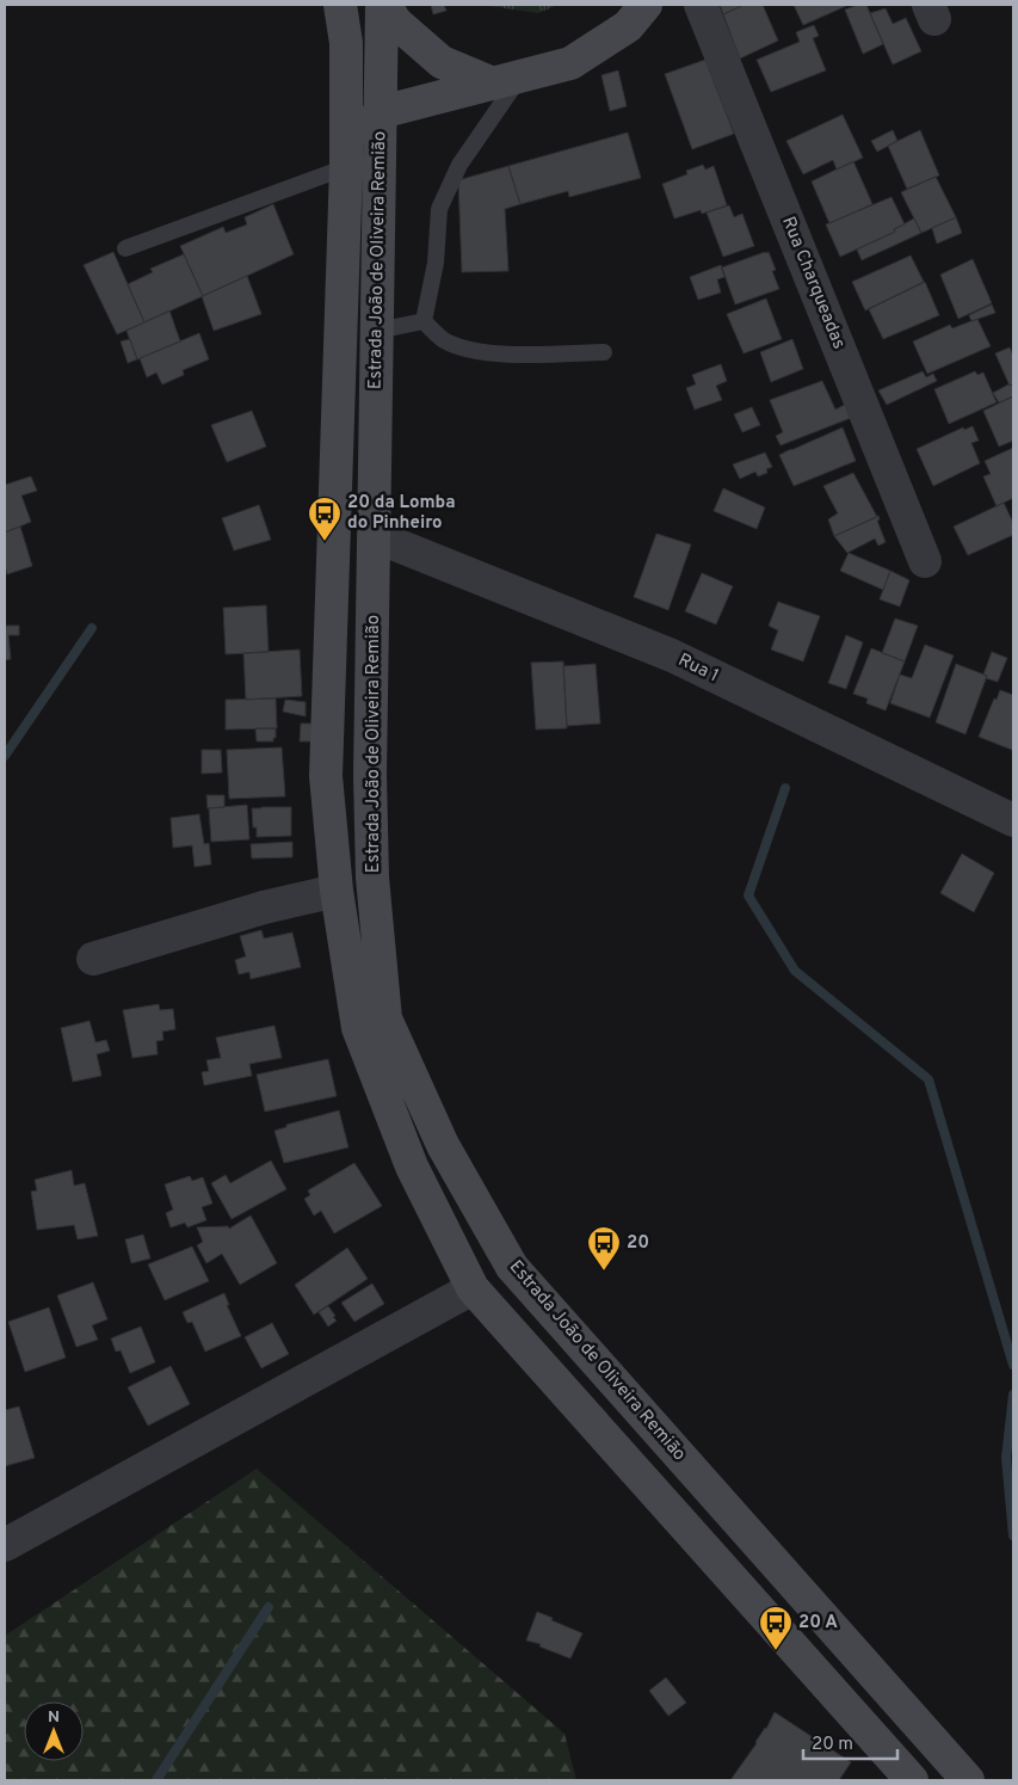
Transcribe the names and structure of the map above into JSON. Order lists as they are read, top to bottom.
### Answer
{
  "streets": {
    "main road": ["Estrada João de Oliveira Remião"],
    "street": ["Rua Charqueadas", "Rua 1"]
  },
  "crossings": [
    ["Estrada João de Oliveira Remião", "Rua 1"]
  ],
  "places": {
    "bus stop": ["20 da Lomba do Pinheiro", "20", "20 A"]
  },
  "scale_bar": "20 m",
  "north": "top"
}
